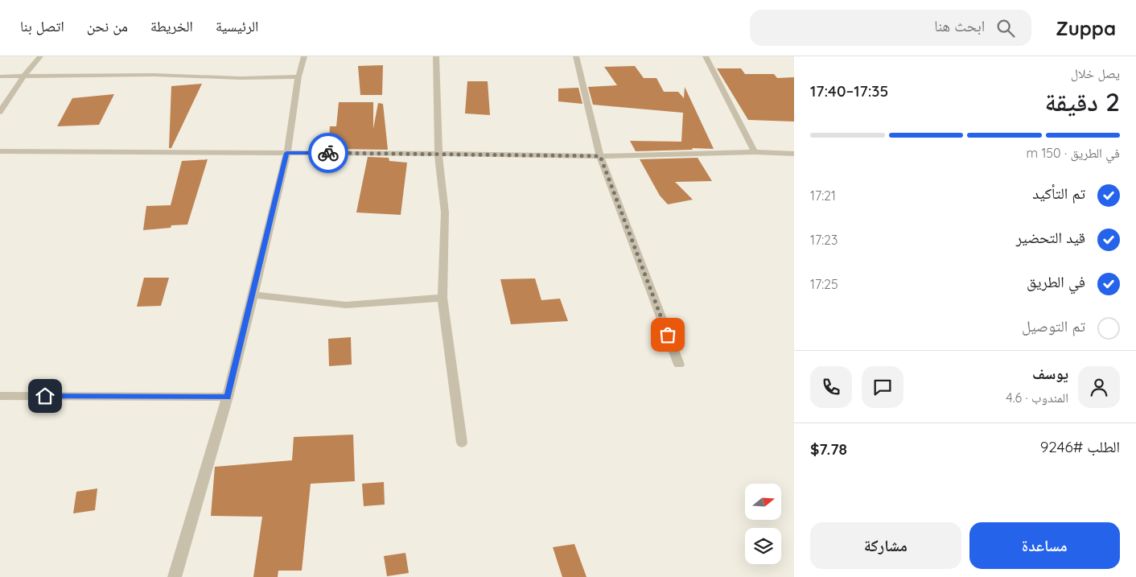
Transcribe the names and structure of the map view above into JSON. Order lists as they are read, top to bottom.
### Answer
{
  "north": "right",
  "page": {
    "header": "Zuppa",
    "search": "ابحث هنا",
    "nav": [
      "الرئيسية",
      "الخريطة",
      "من نحن",
      "اتصل بنا"
    ],
    "heading": ["2 دقيقة", "يصل خلال", "17:35–17:40"],
    "panel": [
      "يوسف",
      "المندوب · 4.6",
      "الطلب #9246",
      "$7.78"
    ],
    "bar": "في الطريق · 150 m",
    "list": [
      ["تم التأكيد", "17:21"],
      ["قيد التحضير", "17:23"],
      ["في الطريق", "17:25"],
      "تم التوصيل"
    ],
    "buttons": ["مساعدة", "مشاركة"]
  }
}
